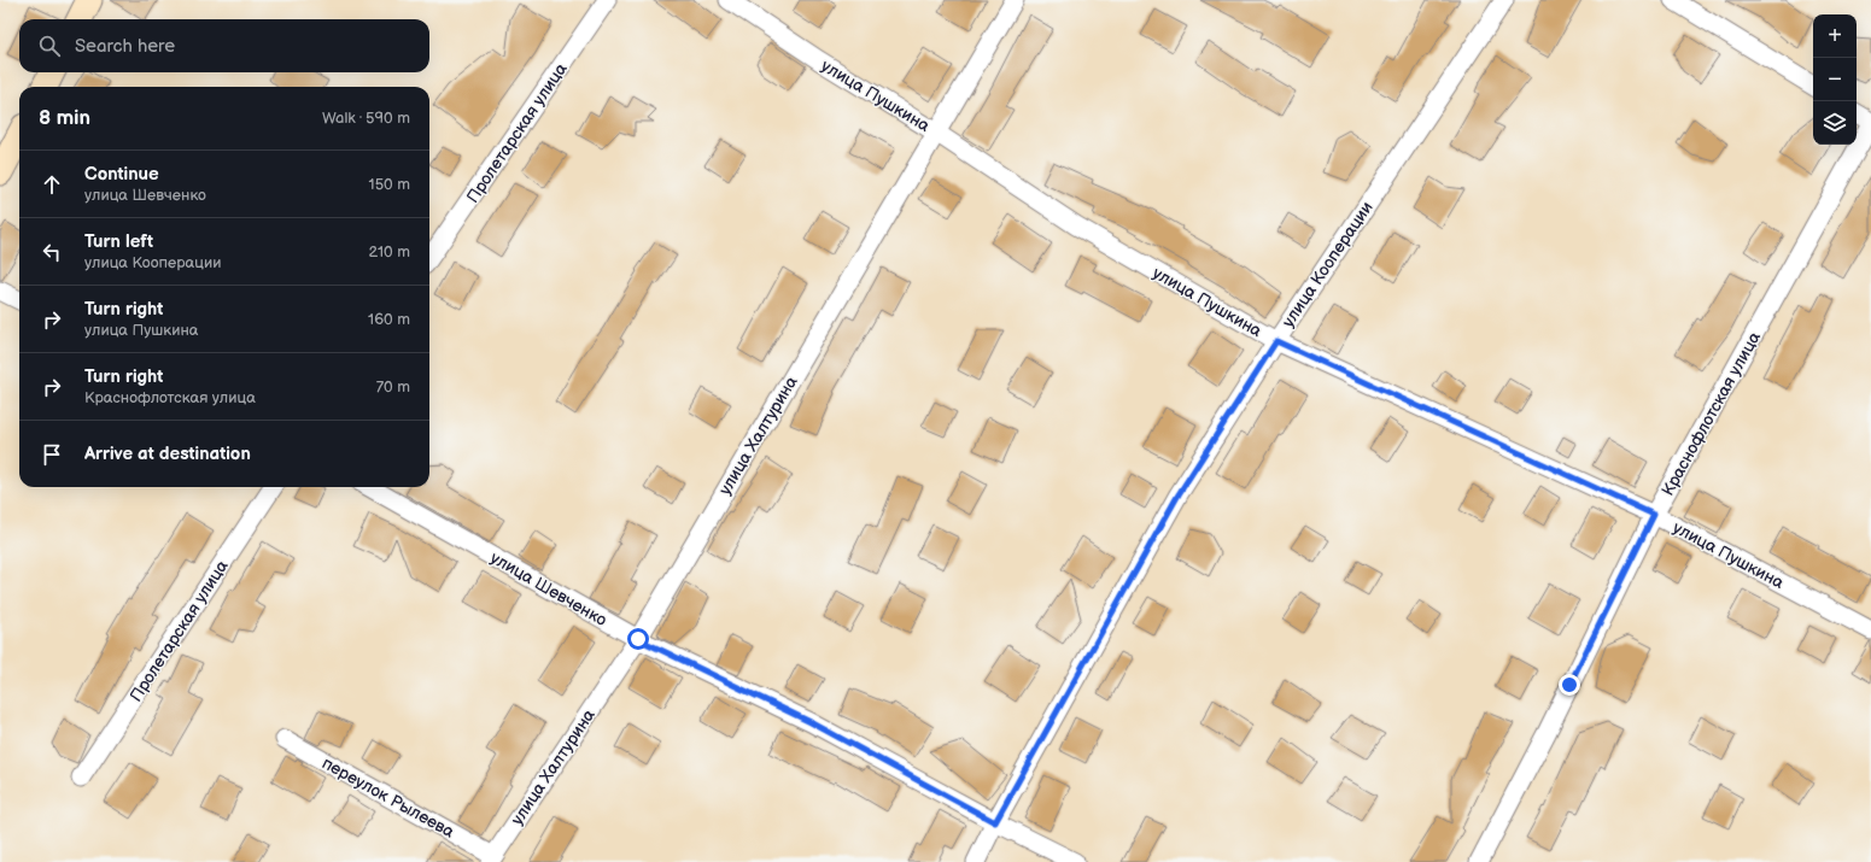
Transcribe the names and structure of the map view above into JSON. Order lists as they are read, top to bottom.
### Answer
{
  "streets": {
    "street": [
      "улица Пушкина",
      "Пролетарская улица",
      "улица Кооперации",
      "Краснофлотская улица",
      "улица Халтурина",
      "улица Шевченко",
      "переулок Рылеева"
    ]
  },
  "crossings": [
    ["улица Пушкина", "улица Кооперации"],
    ["улица Пушкина", "Краснофлотская улица"],
    ["улица Пушкина", "улица Халтурина"],
    ["улица Кооперации", "улица Шевченко"],
    ["улица Халтурина", "улица Шевченко"],
    ["улица Халтурина", "переулок Рылеева"]
  ],
  "page": {
    "map_buttons": ["+", "−"],
    "search": "Search here",
    "heading": ["8 min", "Walk · 590 m"],
    "list": [
      ["Continue", "улица Шевченко", "150 m"],
      ["Turn left", "улица Кооперации", "210 m"],
      ["Turn right", "улица Пушкина", "160 m"],
      ["Turn right", "Краснофлотская улица", "70 m"],
      "Arrive at destination"
    ]
  }
}
